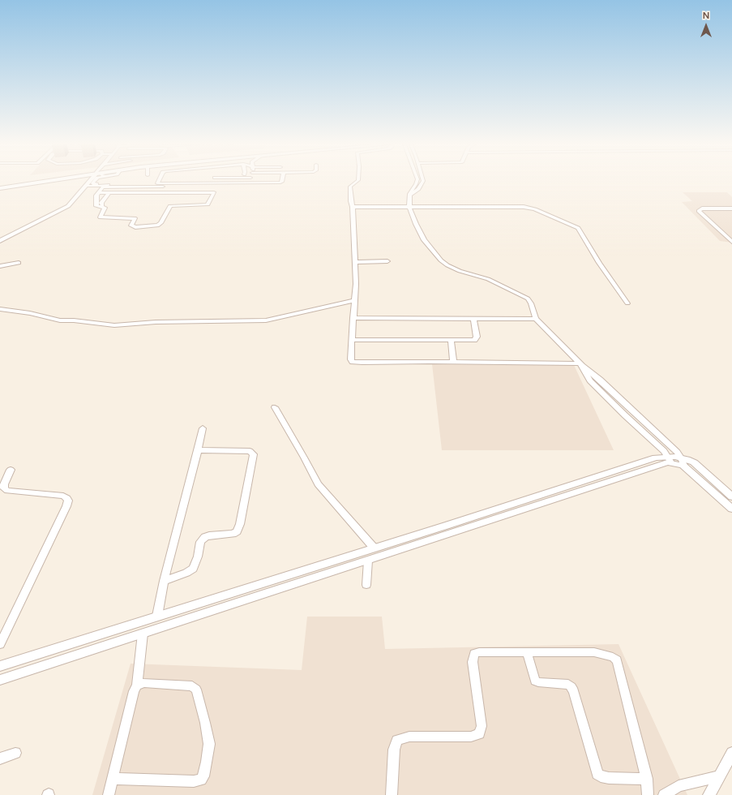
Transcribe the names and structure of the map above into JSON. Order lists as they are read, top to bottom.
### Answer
{
  "north": "top"
}
